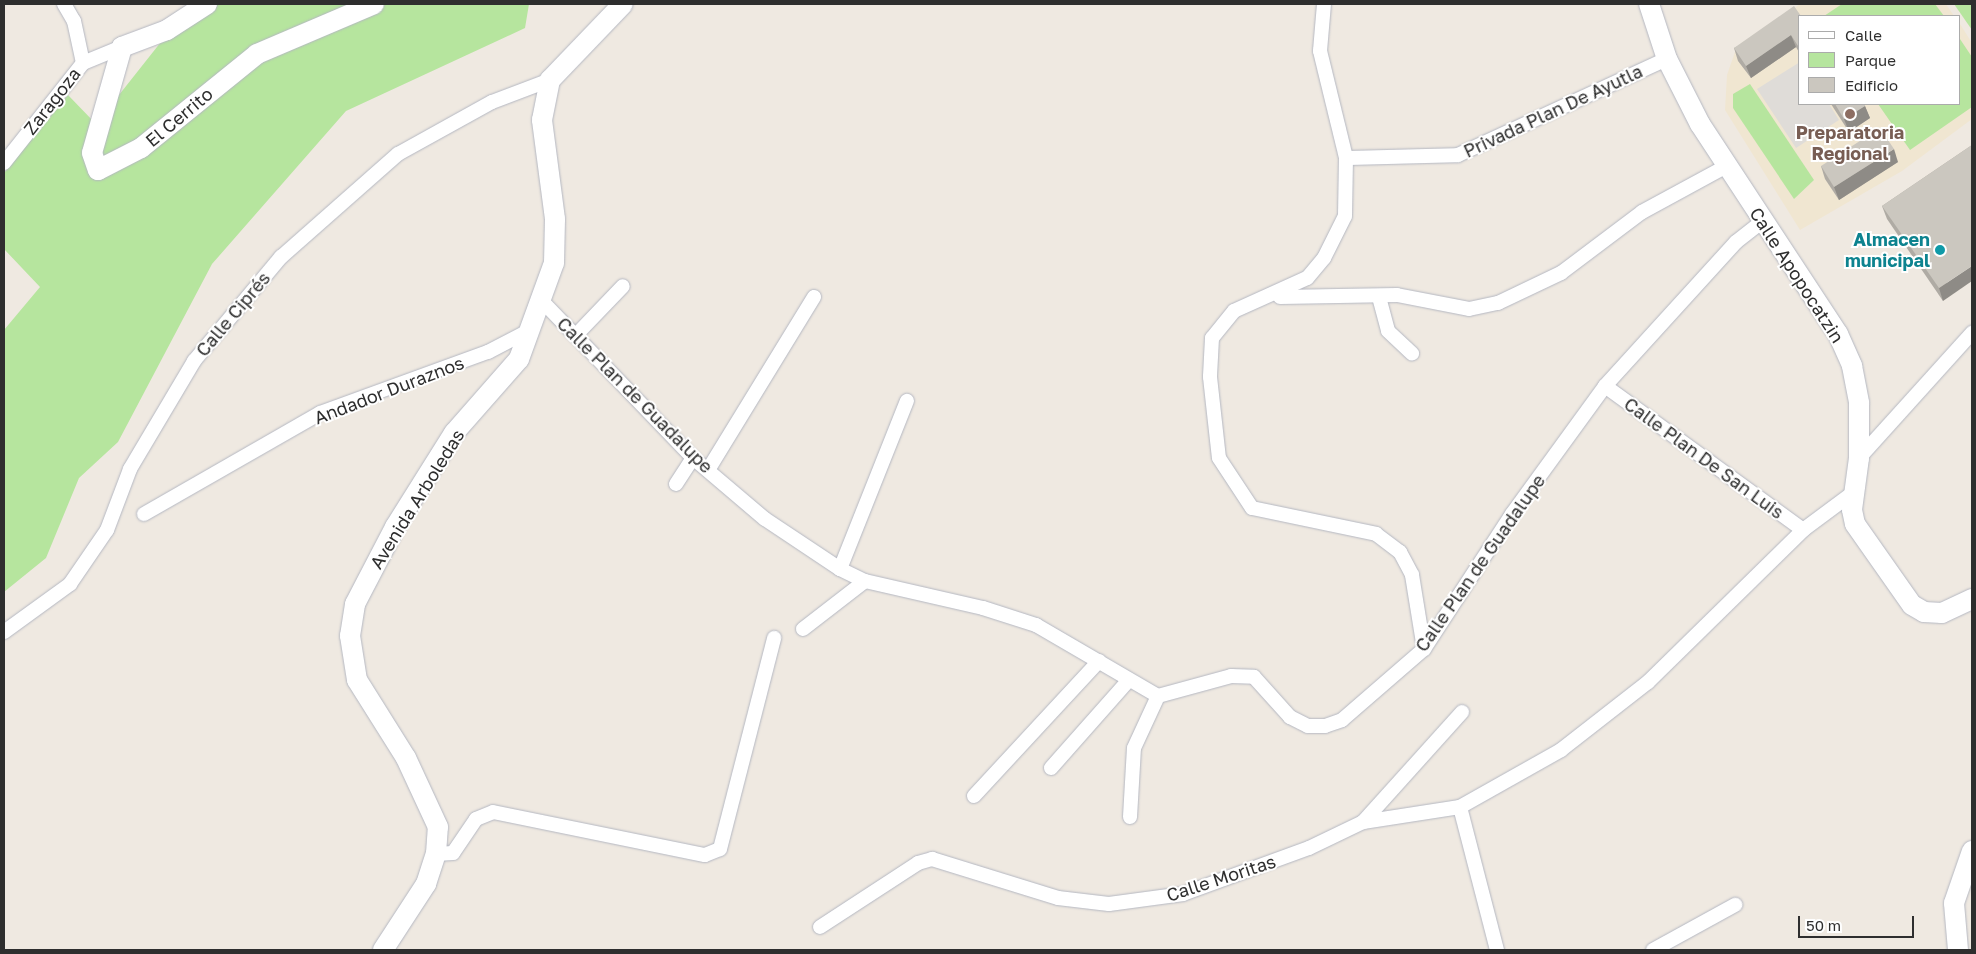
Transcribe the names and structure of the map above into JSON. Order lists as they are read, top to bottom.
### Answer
{
  "streets": {
    "main road": ["El Cerrito", "Calle Apopocatzin", "Avenida Arboledas"],
    "street": [
      "Zaragoza",
      "Privada Plan De Ayutla",
      "Calle Ciprés",
      "Andador Duraznos",
      "Calle Plan de Guadalupe",
      "Calle Plan De San Luis",
      "Calle Moritas"
    ]
  },
  "crossings": [
    ["Privada Plan De Ayutla", "Calle Apopocatzin"],
    ["Calle Apopocatzin", "Calle Plan de Guadalupe"],
    ["Calle Ciprés", "Avenida Arboledas"],
    ["Andador Duraznos", "Avenida Arboledas"],
    ["Calle Plan de Guadalupe", "Calle Plan De San Luis"],
    ["Calle Plan de Guadalupe", "Avenida Arboledas"]
  ],
  "places": ["Preparatoria Regional", "Almacen municipal"],
  "legend": ["Calle", "Parque", "Edificio"],
  "scale_bar": "50 m"
}
